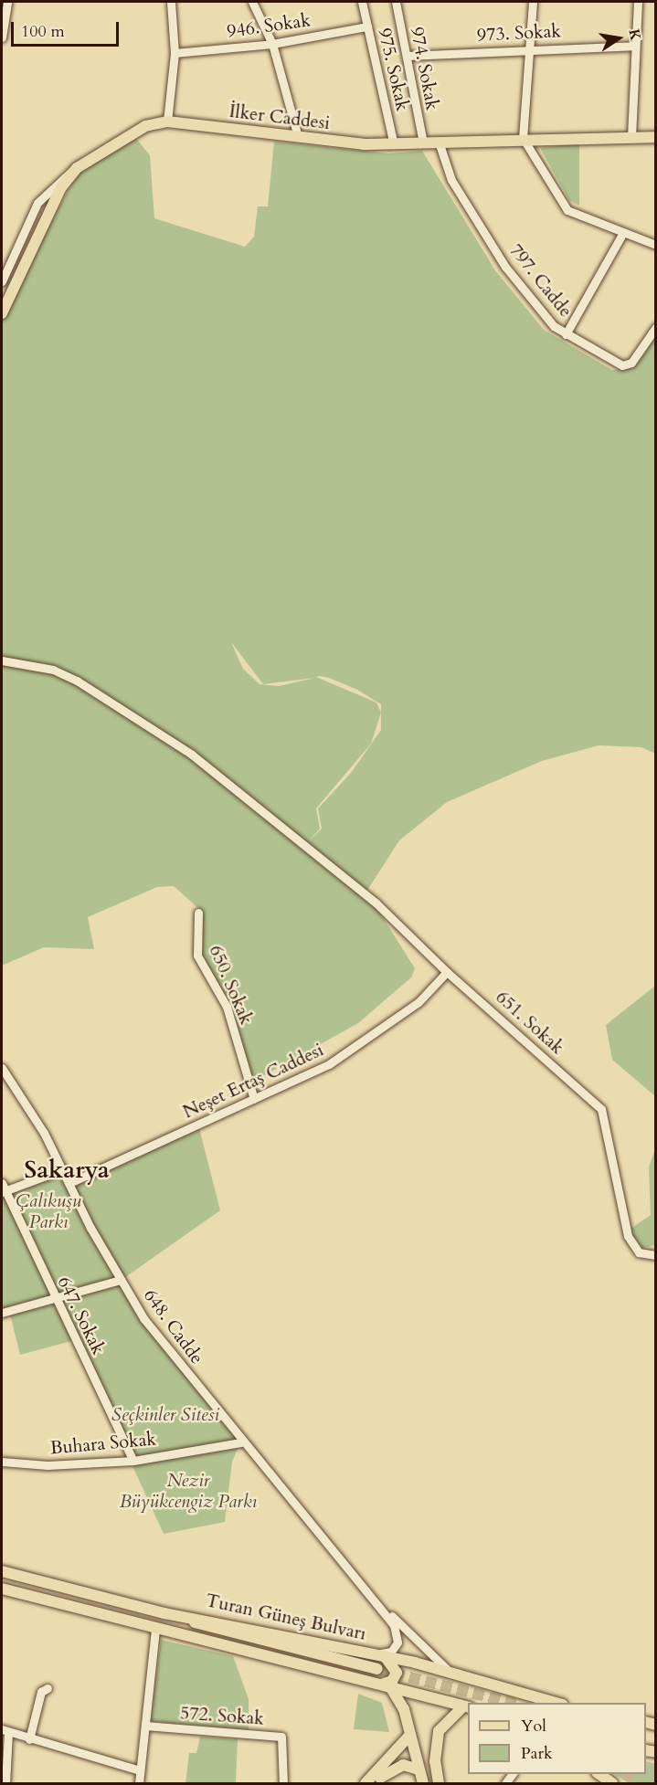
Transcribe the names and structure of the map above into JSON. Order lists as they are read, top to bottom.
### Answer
{
  "streets": {
    "main road": ["İlker Caddesi", "Turan Güneş Bulvarı"],
    "street": [
      "946. Sokak",
      "973. Sokak",
      "974. Sokak",
      "975. Sokak",
      "797. Cadde",
      "650. Sokak",
      "651. Sokak",
      "Neşet Ertaş Caddesi",
      "647. Sokak",
      "648. Cadde",
      "Buhara Sokak",
      "572. Sokak"
    ]
  },
  "crossings": [
    ["946. Sokak", "975. Sokak"],
    ["973. Sokak", "974. Sokak"],
    ["974. Sokak", "İlker Caddesi"],
    ["975. Sokak", "İlker Caddesi"],
    ["İlker Caddesi", "797. Cadde"],
    ["650. Sokak", "Neşet Ertaş Caddesi"],
    ["651. Sokak", "Neşet Ertaş Caddesi"],
    ["Neşet Ertaş Caddesi", "648. Cadde"],
    ["647. Sokak", "Buhara Sokak"],
    ["648. Cadde", "Buhara Sokak"]
  ],
  "districts": ["Sakarya"],
  "parks": ["Çalıkuşu Parkı", "Seçkinler Sitesi", "Nezir Büyükcengiz Parkı"],
  "legend": ["Yol", "Park"],
  "scale_bar": "100 m",
  "north": "right"
}
